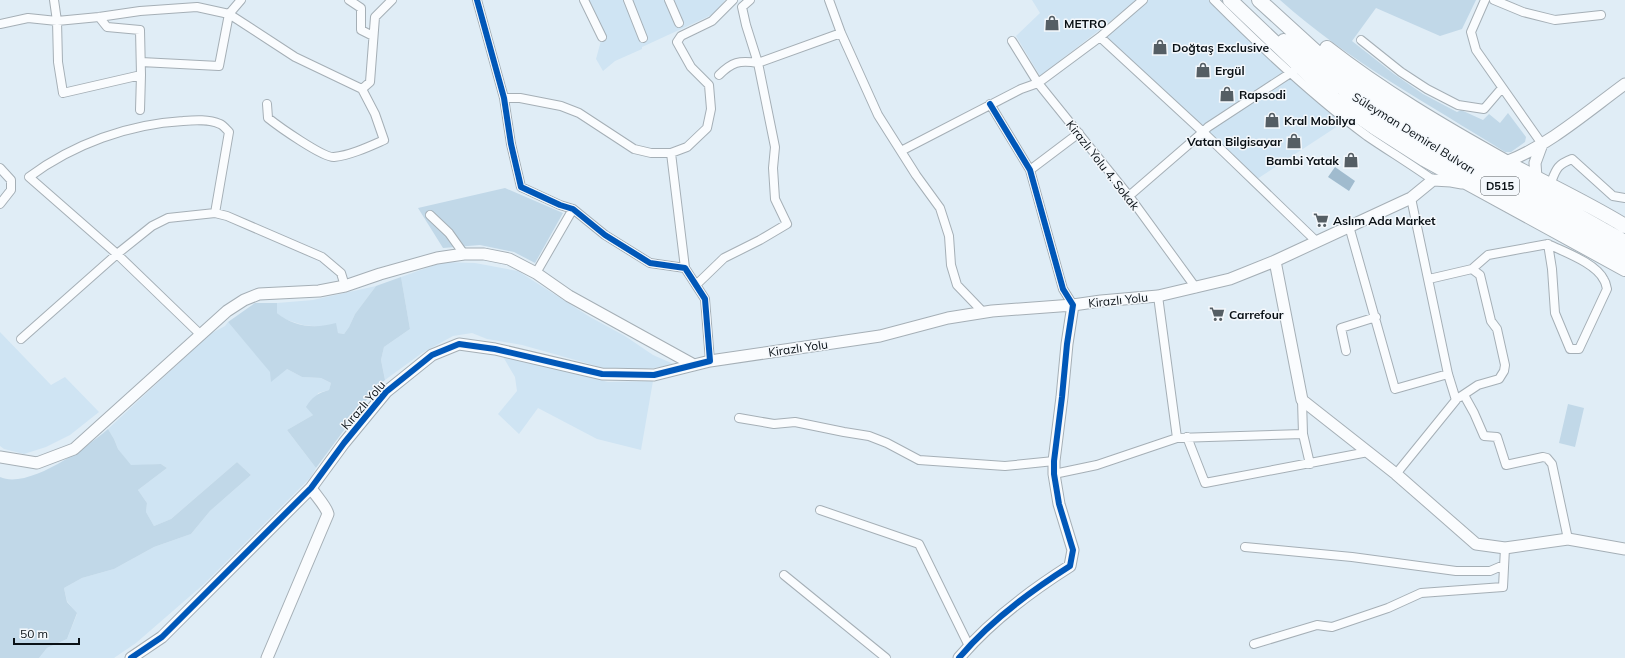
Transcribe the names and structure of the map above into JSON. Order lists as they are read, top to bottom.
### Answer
{
  "streets": {
    "highway": ["Süleyman Demirel Bulvarı", "D515"],
    "street": ["Kirazlı Yolu 4. Sokak", "Kirazlı Yolu", "Kırazlı Yolu"]
  },
  "crossings": [
    ["Kirazlı Yolu 4. Sokak", "Kirazlı Yolu"],
    ["Kirazlı Yolu", "Kırazlı Yolu"]
  ],
  "places": {
    "shop": [
      "METRO",
      "Doğtaş Exclusive",
      "Ergül",
      "Rapsodi",
      "Kral Mobilya",
      "Vatan Bilgisayar",
      "Bambi Yatak"
    ],
    "supermarket": ["Aslım Ada Market", "Carrefour"]
  },
  "scale_bar": "50 m"
}
